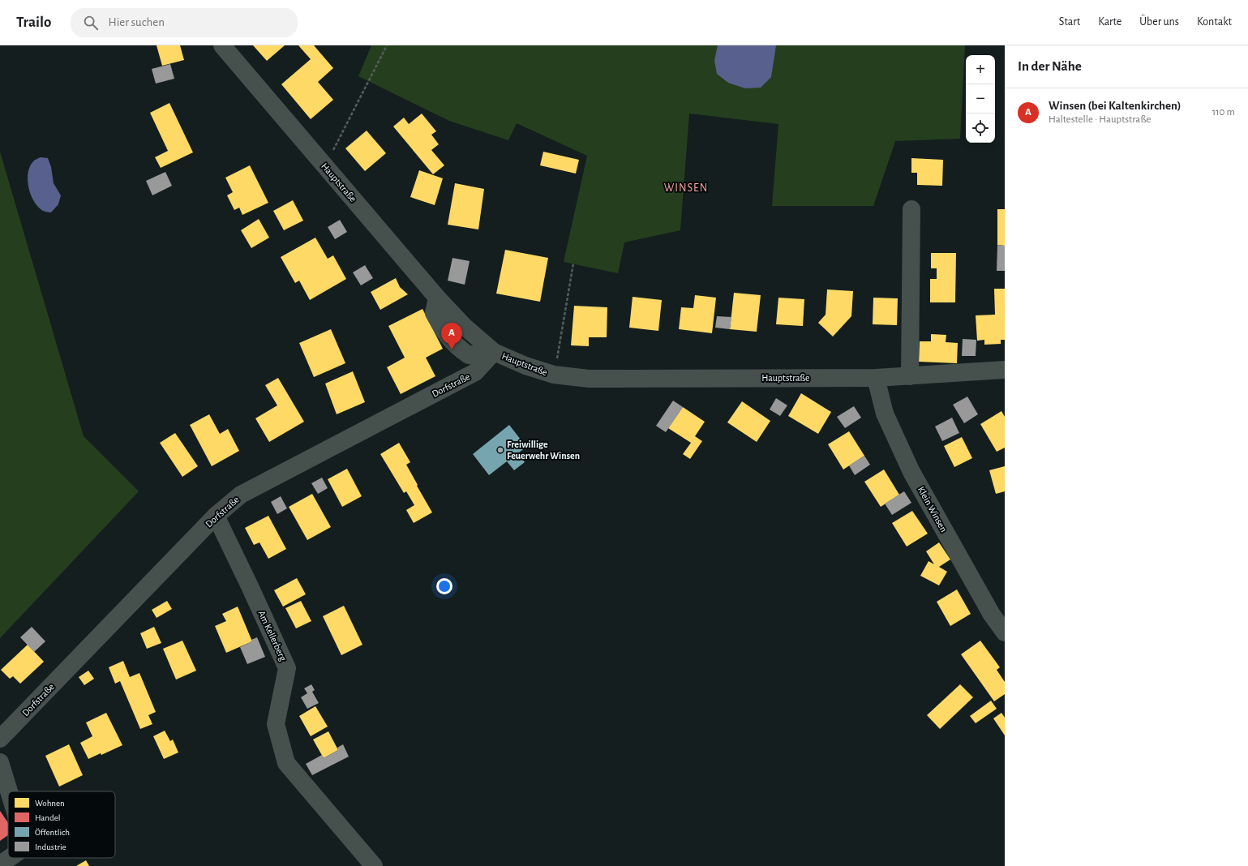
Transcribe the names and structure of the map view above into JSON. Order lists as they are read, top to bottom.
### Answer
{
  "streets": {
    "street": [
      "Hauptstraße",
      "Dorfstraße",
      "Klein Winsen",
      "Am Kellerberg"
    ]
  },
  "crossings": [
    ["Hauptstraße", "Dorfstraße"],
    ["Hauptstraße", "Klein Winsen"],
    ["Dorfstraße", "Am Kellerberg"]
  ],
  "districts": ["WINSEN"],
  "places": ["Freiwillige Feuerwehr Winsen"],
  "legend": [
    "Wohnen",
    "Handel",
    "Öffentlich",
    "Industrie"
  ],
  "page": {
    "header": "Trailo",
    "search": "Hier suchen",
    "nav": [
      "Start",
      "Karte",
      "Über uns",
      "Kontakt"
    ],
    "heading": "In der Nähe",
    "map_buttons": ["+", "−"],
    "list": [
      {
        "mark": "A",
        "name": "Winsen (bei Kaltenkirchen)",
        "note": "Haltestelle · Hauptstraße",
        "value": "110 m"
      }
    ],
    "pins": "A"
  }
}
